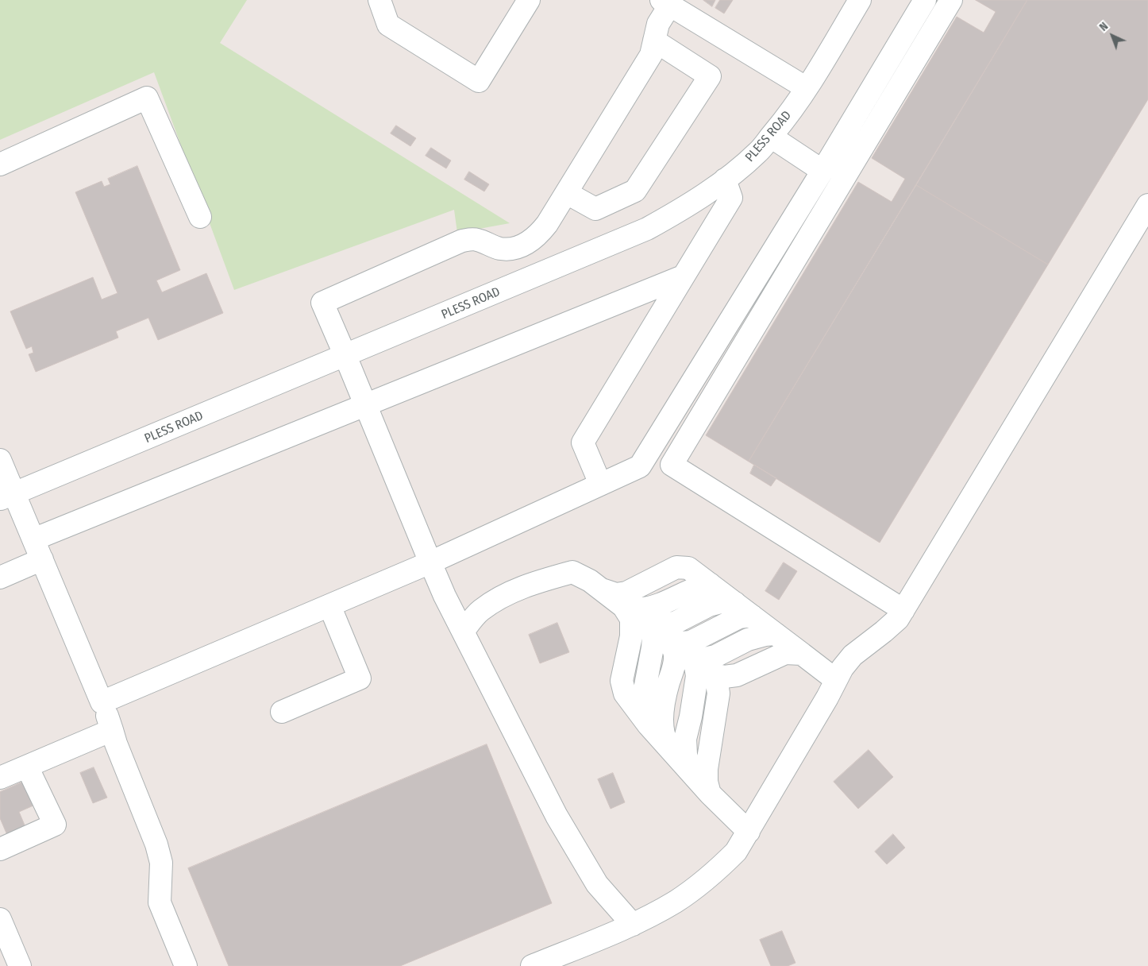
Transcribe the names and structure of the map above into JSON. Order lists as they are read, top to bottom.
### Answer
{
  "streets": {
    "street": ["PLESS ROAD"]
  },
  "north": "top left"
}
